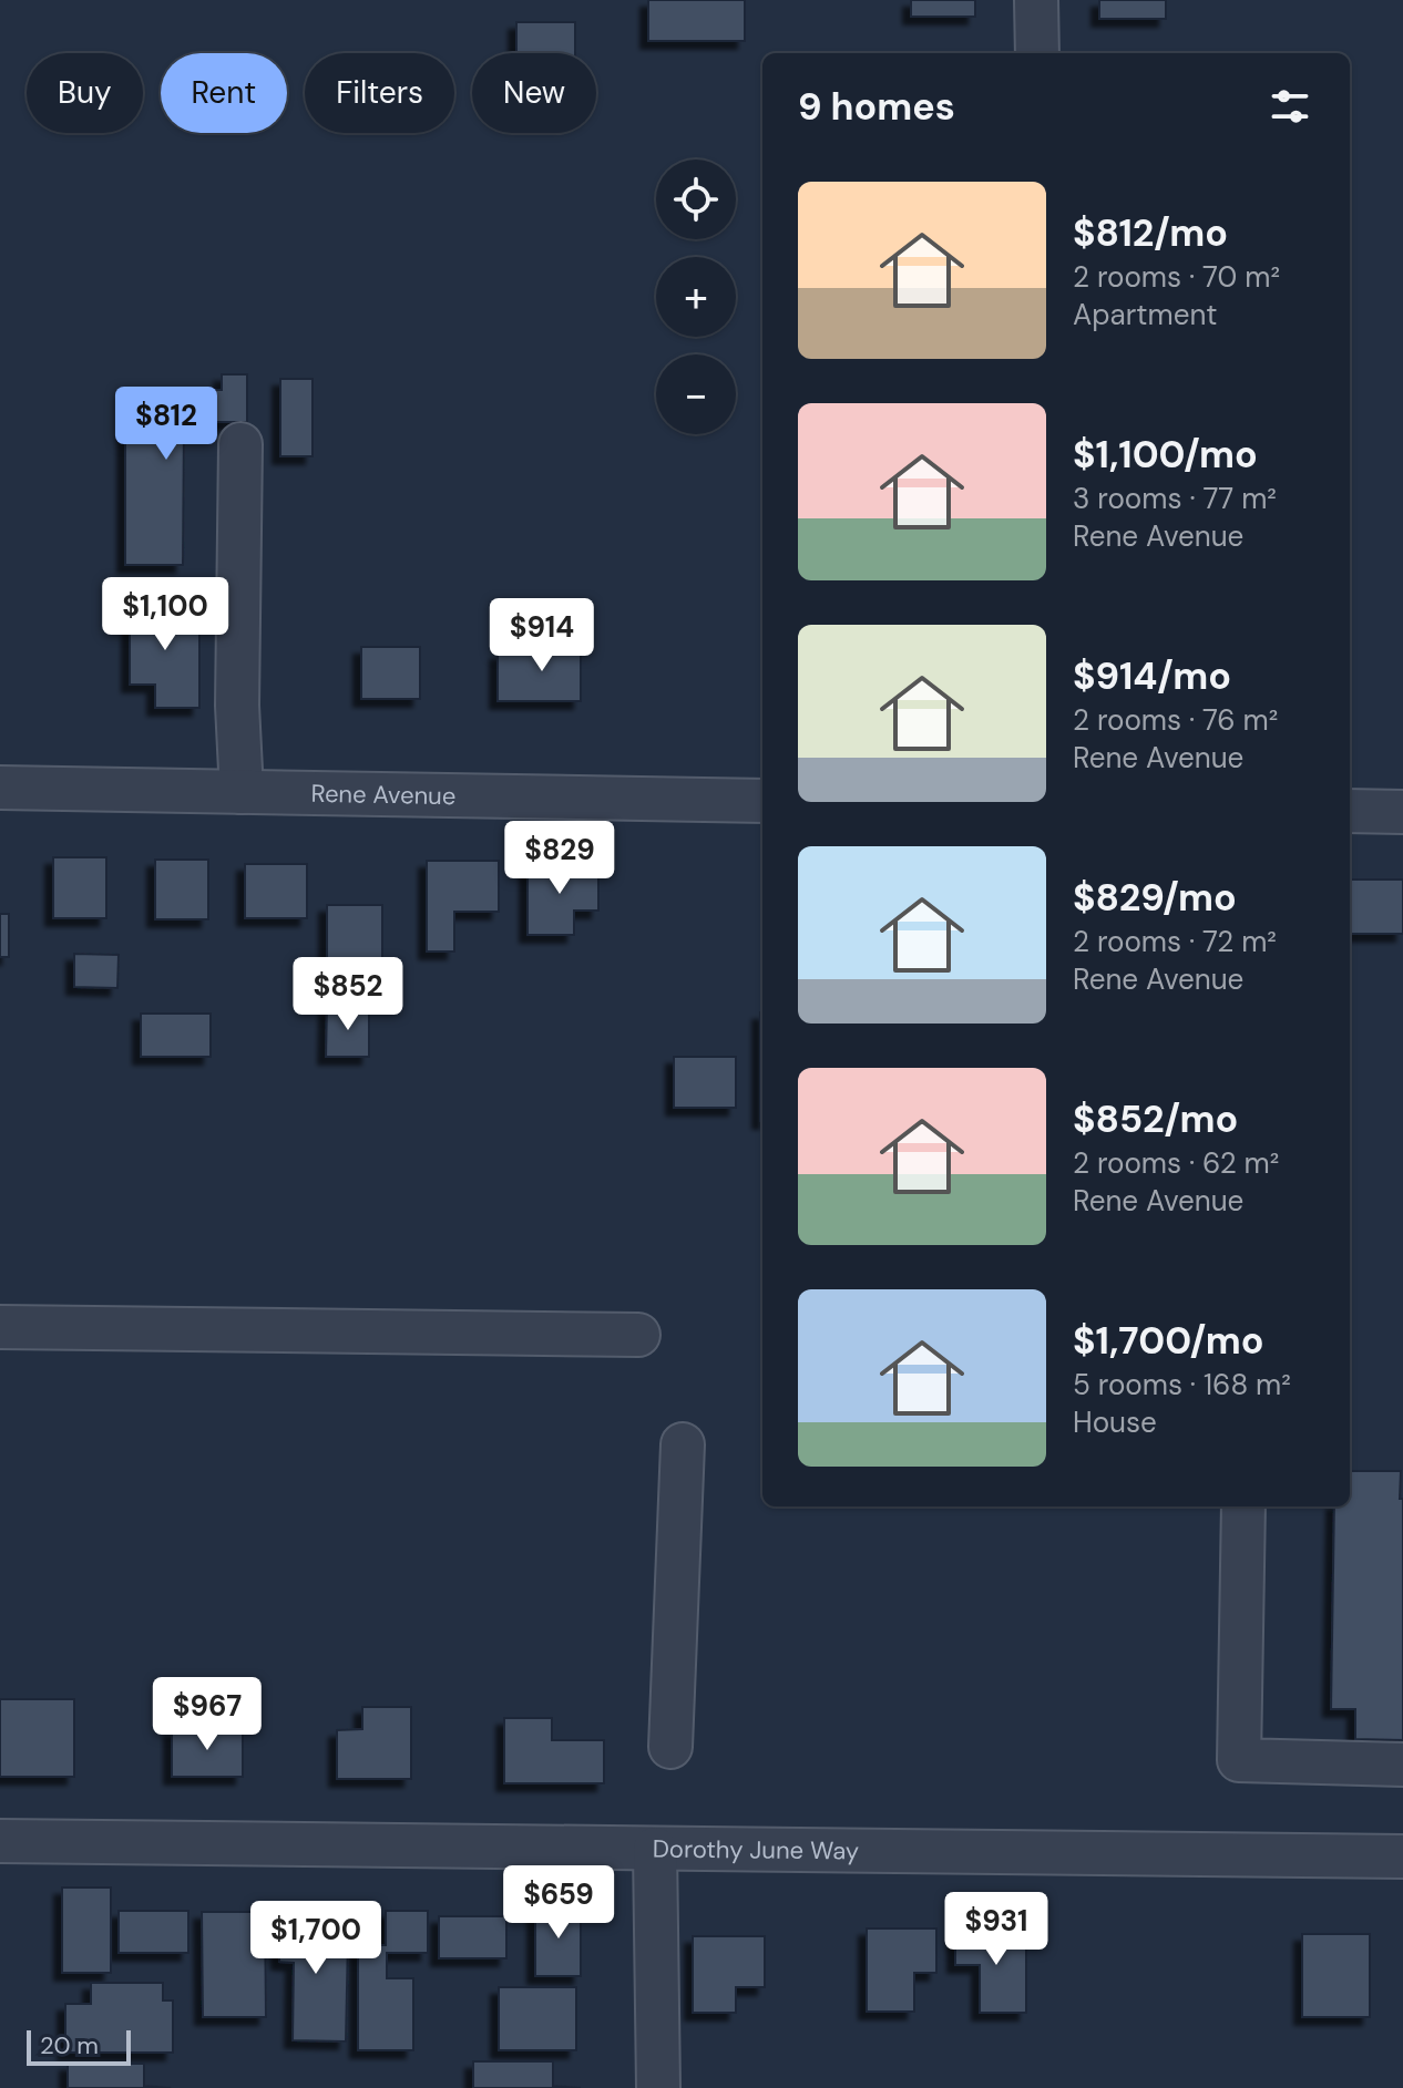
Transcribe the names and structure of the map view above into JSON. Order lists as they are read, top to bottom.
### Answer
{
  "streets": {
    "street": ["Rene Avenue", "Dorothy June Way"]
  },
  "scale_bar": "20 m",
  "page": {
    "chip": [
      "Buy",
      "Rent",
      "Filters",
      "New"
    ],
    "heading": "9 homes",
    "map_buttons": ["+", "−"],
    "list": [
      {
        "name": "$812/mo",
        "note": "2 rooms · 70 m² · Apartment"
      },
      {
        "name": "$1,100/mo",
        "note": "3 rooms · 77 m² · Rene Avenue"
      },
      {
        "name": "$914/mo",
        "note": "2 rooms · 76 m² · Rene Avenue"
      },
      {
        "name": "$829/mo",
        "note": "2 rooms · 72 m² · Rene Avenue"
      },
      {
        "name": "$852/mo",
        "note": "2 rooms · 62 m² · Rene Avenue"
      },
      {
        "name": "$1,700/mo",
        "note": "5 rooms · 168 m² · House"
      }
    ],
    "price": [
      "$812",
      "$1,100",
      "$914",
      "$829",
      "$852",
      "$967",
      "$659",
      "$931",
      "$1,700"
    ],
    "scale": "20 m"
  }
}
